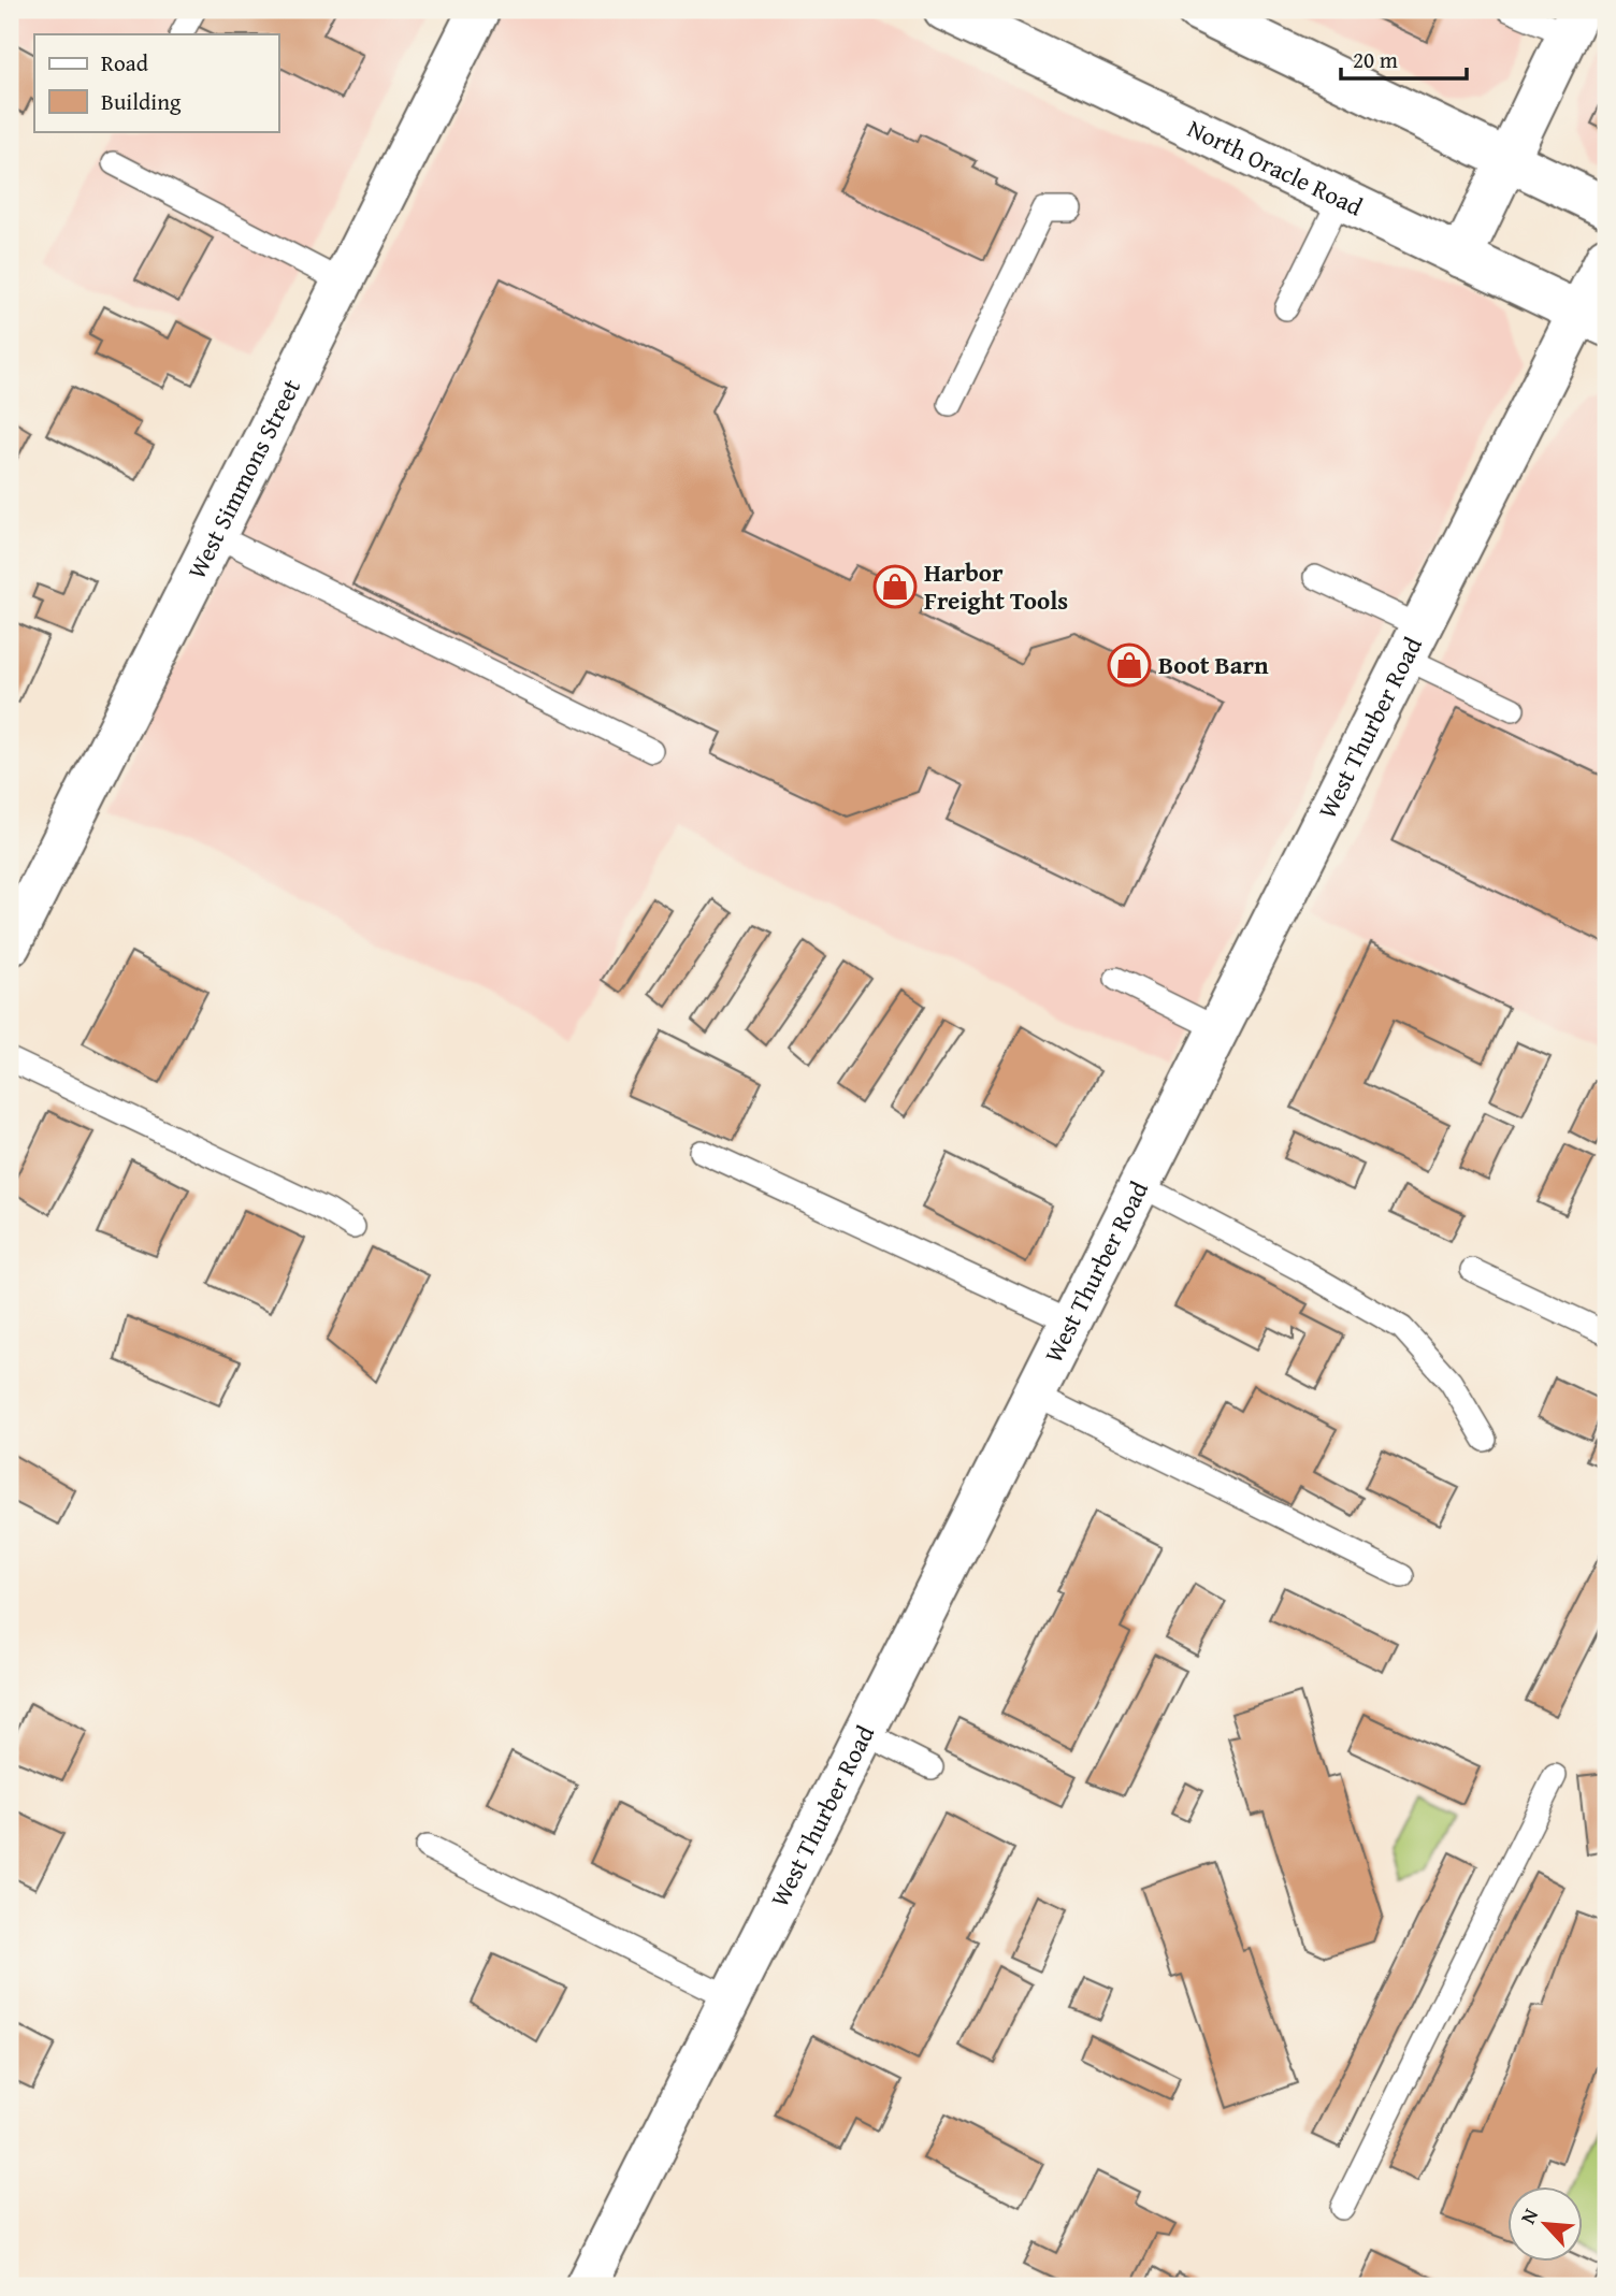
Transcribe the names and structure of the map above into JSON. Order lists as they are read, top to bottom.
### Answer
{
  "streets": {
    "main road": ["North Oracle Road", "West Simmons Street", "West Thurber Road"]
  },
  "crossings": [
    ["North Oracle Road", "West Thurber Road"]
  ],
  "places": {
    "shop": ["Harbor Freight Tools", "Boot Barn"]
  },
  "legend": ["Road", "Building"],
  "scale_bar": "20 m",
  "north": "top left"
}
